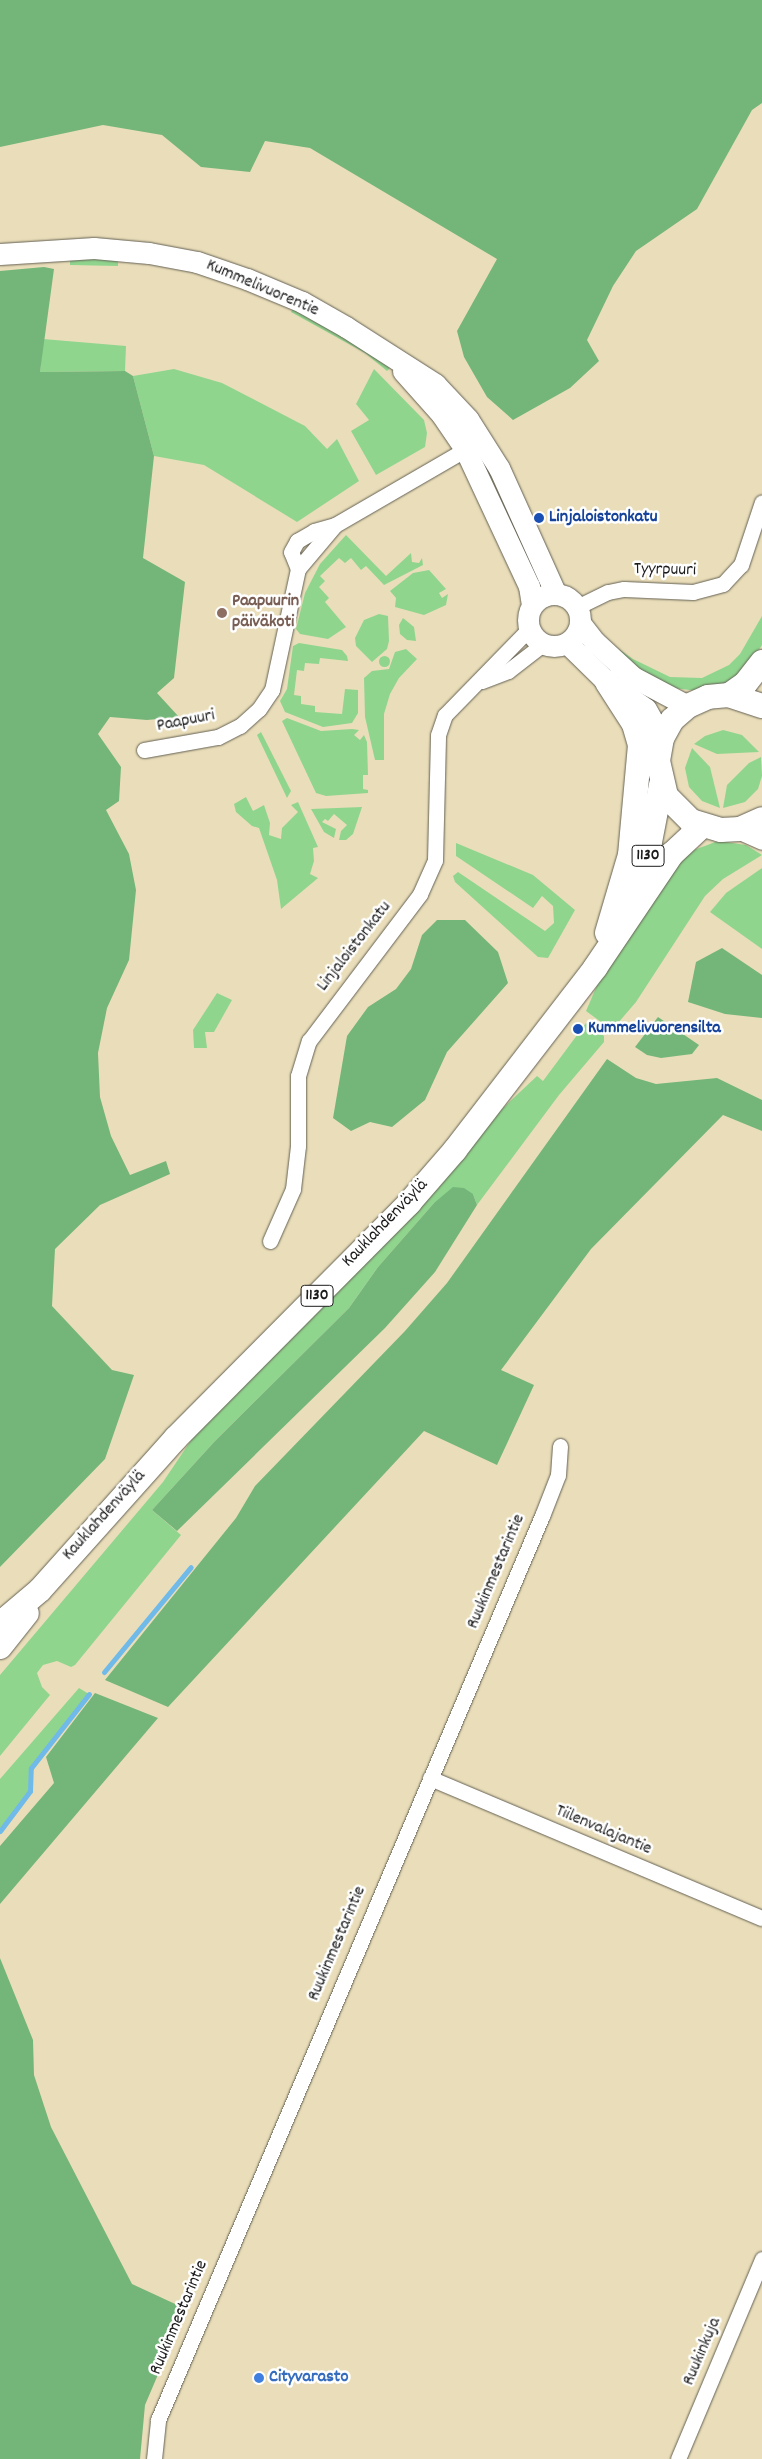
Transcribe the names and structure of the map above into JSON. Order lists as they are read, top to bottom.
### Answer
{
  "streets": {
    "main road": ["1130", "Kauklahdenväylä"],
    "street": [
      "Kummelivuorentie",
      "Tyyrpuuri",
      "Paapuuri",
      "Linjaloistonkatu",
      "Ruukinmestarintie",
      "Tiilenvalajantie",
      "Ruukinkuja"
    ]
  },
  "crossings": [
    ["Kummelivuorentie", "Tyyrpuuri"],
    ["Kummelivuorentie", "Paapuuri"],
    ["Kummelivuorentie", "Linjaloistonkatu"],
    ["Tyyrpuuri", "Linjaloistonkatu"],
    ["Ruukinmestarintie", "Tiilenvalajantie"]
  ],
  "places": [
    "Linjaloistonkatu",
    "Paapuurin päiväkoti",
    "Kummelivuorensilta",
    "Cityvarasto"
  ]
}
